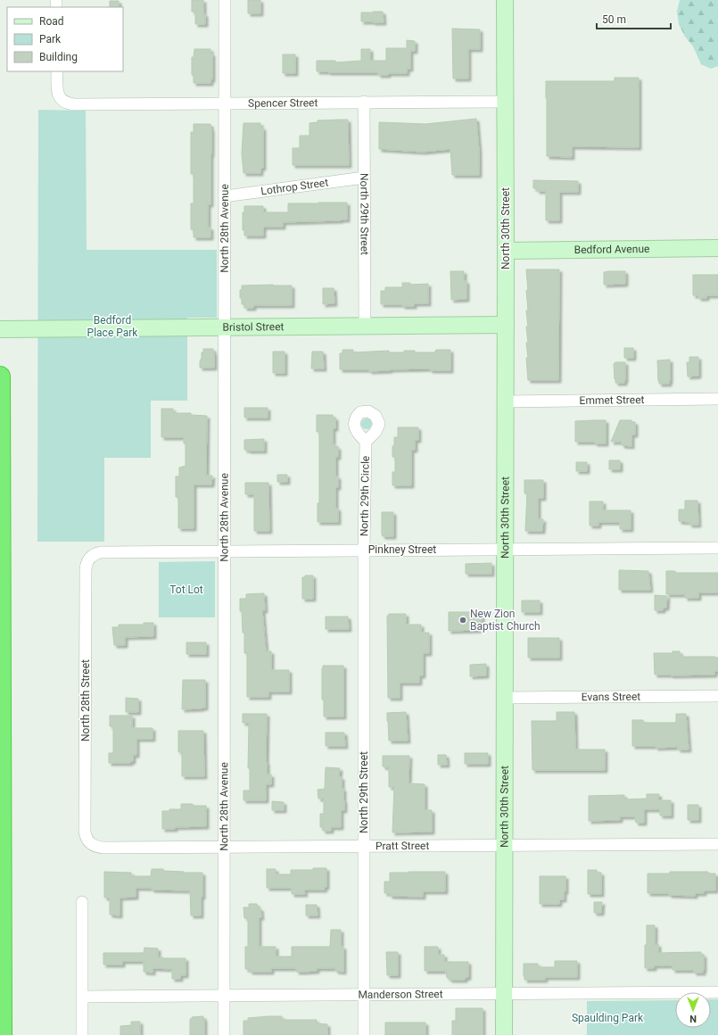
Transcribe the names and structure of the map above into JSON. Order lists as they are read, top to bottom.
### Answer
{
  "streets": {
    "main road": ["North 30th Street", "Bedford Avenue", "Bristol Street"],
    "street": [
      "Spencer Street",
      "Lothrop Street",
      "North 29th Street",
      "North 28th Avenue",
      "Emmet Street",
      "North 29th Circle",
      "Pinkney Street",
      "Evans Street",
      "North 28th Street",
      "Pratt Street",
      "Manderson Street"
    ]
  },
  "crossings": [
    ["Spencer Street", "North 29th Street"],
    ["Spencer Street", "North 28th Avenue"],
    ["Spencer Street", "North 30th Street"],
    ["Lothrop Street", "North 29th Street"],
    ["Lothrop Street", "North 28th Avenue"],
    ["North 29th Street", "Bristol Street"],
    ["North 29th Street", "North 29th Circle"],
    ["North 29th Street", "Pinkney Street"],
    ["North 29th Street", "Pratt Street"],
    ["North 29th Street", "Manderson Street"],
    ["North 28th Avenue", "Bristol Street"],
    ["North 28th Avenue", "Pinkney Street"],
    ["North 28th Avenue", "Pratt Street"],
    ["North 28th Avenue", "Manderson Street"],
    ["North 30th Street", "Bedford Avenue"],
    ["North 30th Street", "Bristol Street"],
    ["North 30th Street", "Emmet Street"],
    ["North 30th Street", "Pinkney Street"],
    ["North 30th Street", "Evans Street"],
    ["North 30th Street", "Pratt Street"],
    ["North 30th Street", "Manderson Street"],
    ["North 29th Circle", "Pinkney Street"],
    ["Pinkney Street", "North 28th Street"],
    ["North 28th Street", "Pratt Street"]
  ],
  "parks": ["Bedford Place Park", "Tot Lot", "Spaulding Park"],
  "places": ["New Zion Baptist Church"],
  "legend": ["Road", "Park", "Building"],
  "scale_bar": "50 m",
  "north": "bottom"
}
